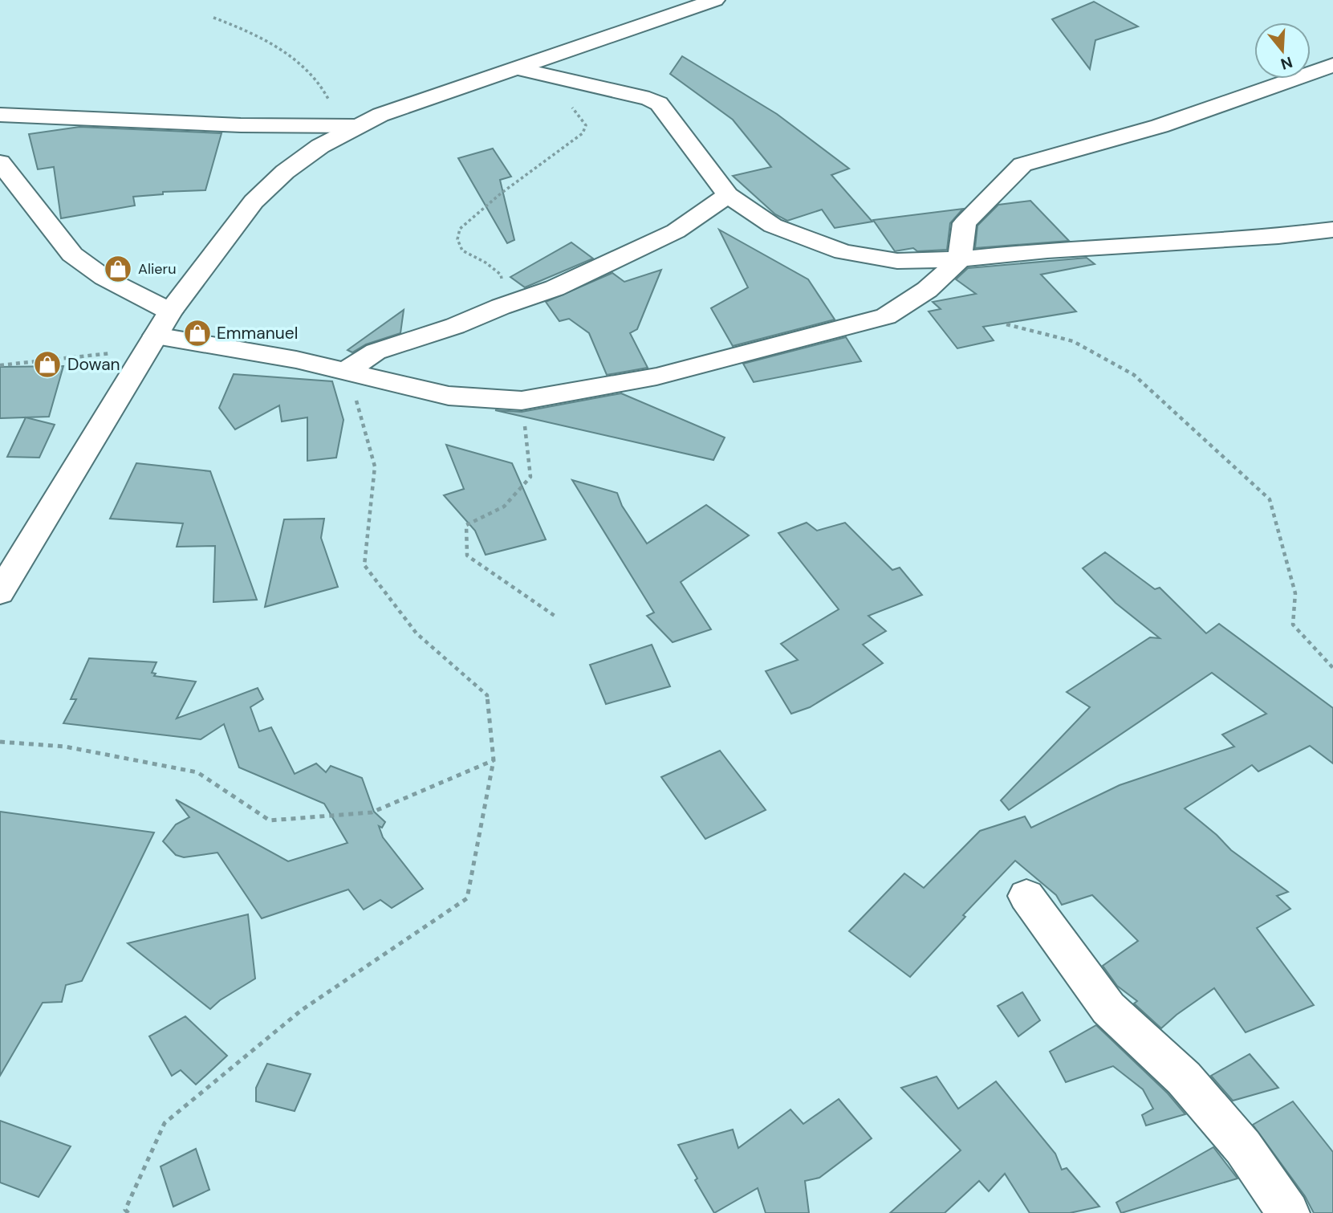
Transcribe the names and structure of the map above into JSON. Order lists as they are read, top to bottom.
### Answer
{
  "places": {
    "shop": ["Alieru", "Emmanuel", "Dowan"]
  },
  "north": "bottom"
}
